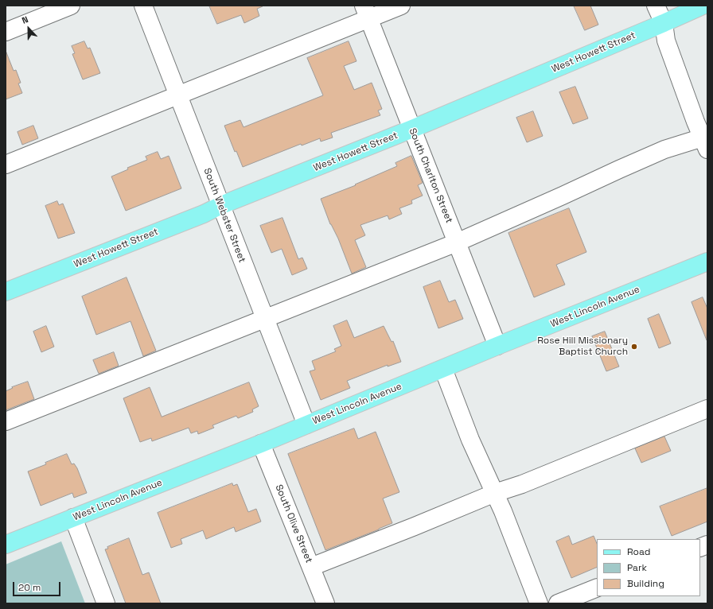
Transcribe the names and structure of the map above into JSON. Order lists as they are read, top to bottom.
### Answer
{
  "streets": {
    "main road": ["West Howett Street", "West Lincoln Avenue"],
    "street": ["South Charlton Street", "South Webster Street", "South Olive Street"]
  },
  "crossings": [
    ["West Howett Street", "South Charlton Street"],
    ["West Howett Street", "South Webster Street"],
    ["South Charlton Street", "West Lincoln Avenue"],
    ["South Webster Street", "West Lincoln Avenue"],
    ["West Lincoln Avenue", "South Olive Street"]
  ],
  "places": ["Rose Hill Missionary Baptist Church"],
  "legend": ["Road", "Park", "Building"],
  "scale_bar": "20 m",
  "north": "top"
}
